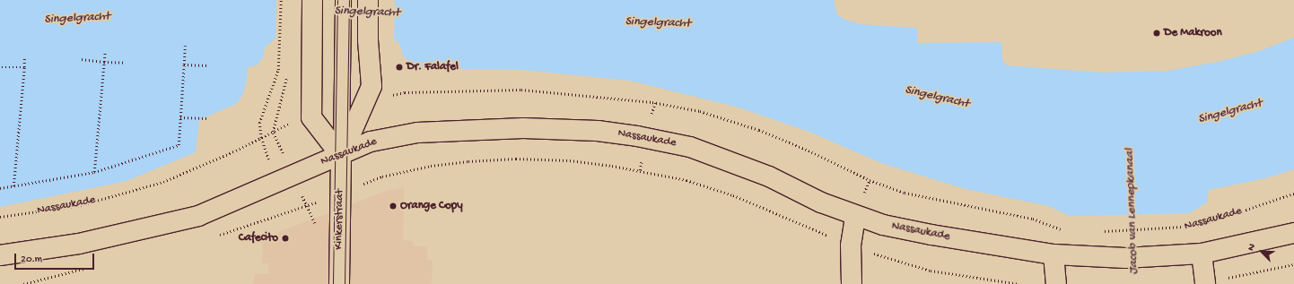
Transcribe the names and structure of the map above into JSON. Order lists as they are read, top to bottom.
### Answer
{
  "streets": {
    "main road": ["Nassaukade", "Kinkerstraat"]
  },
  "crossings": [
    ["Nassaukade", "Kinkerstraat"]
  ],
  "water": ["Singelgracht", "Jacob van Lennepkanaal"],
  "places": [
    "De Makroon",
    "Dr. Falafel",
    "Orange Copy",
    "Cafecito"
  ],
  "scale_bar": "20 m",
  "north": "top left"
}
